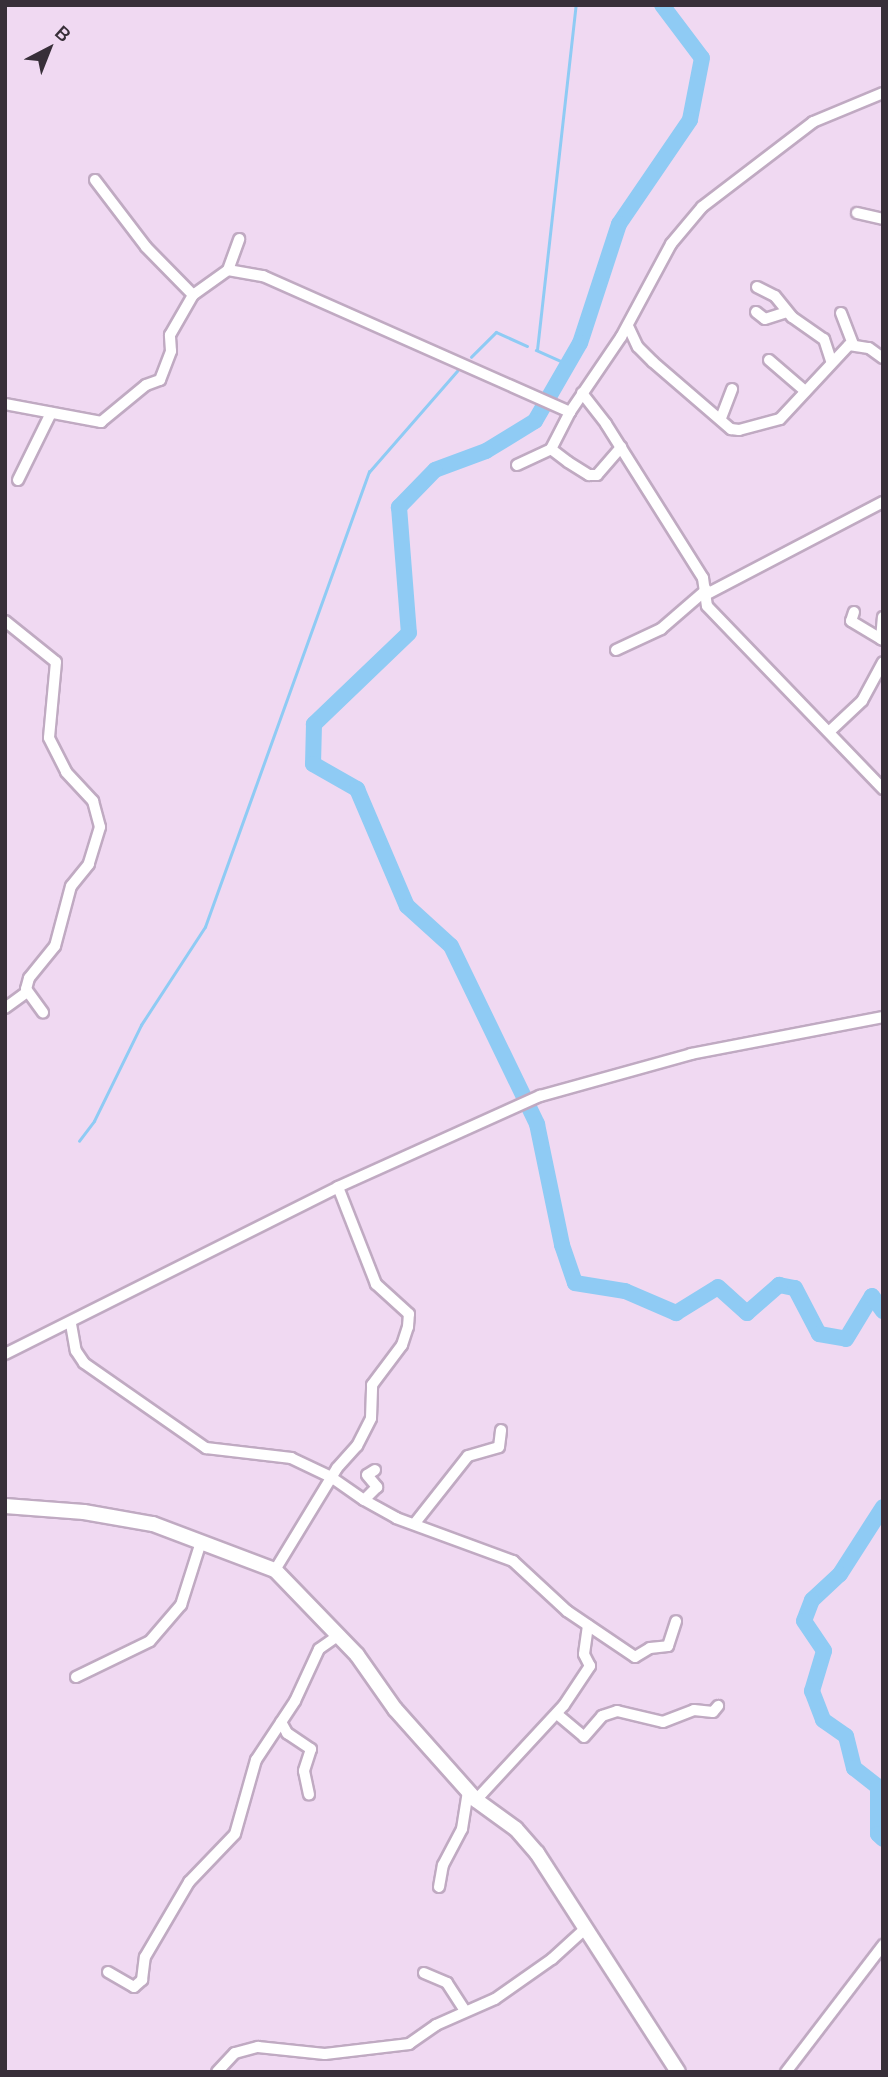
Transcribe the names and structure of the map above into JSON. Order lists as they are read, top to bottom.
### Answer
{
  "north": "top right"
}
